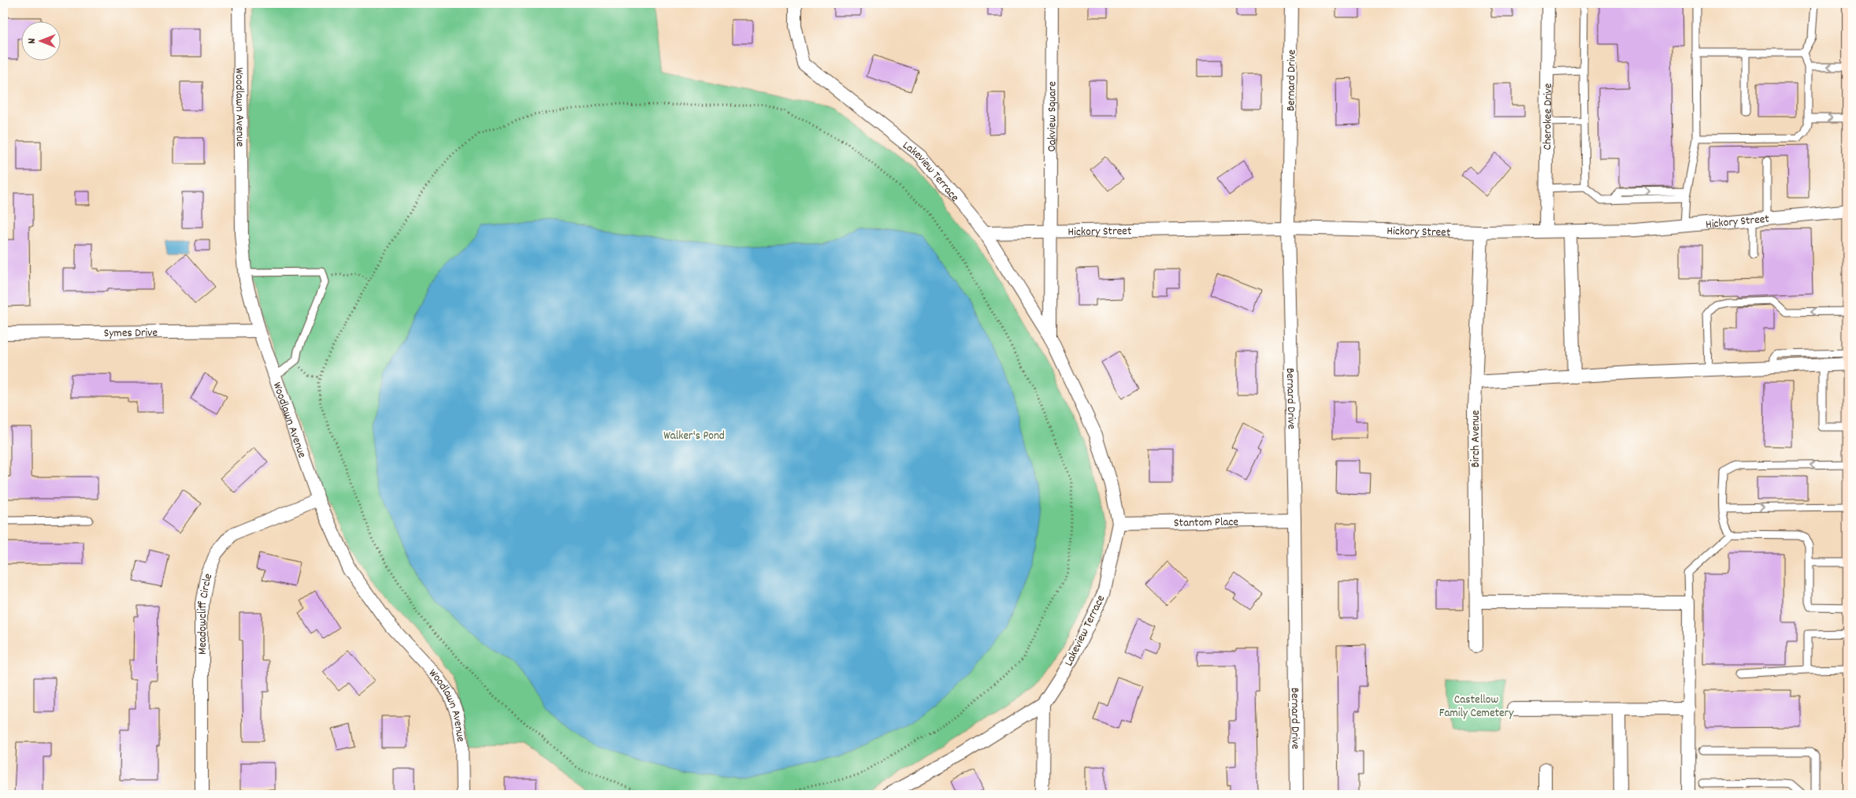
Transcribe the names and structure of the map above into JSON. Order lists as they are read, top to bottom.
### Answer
{
  "streets": {
    "street": [
      "Bernard Drive",
      "Woodlawn Avenue",
      "Cherokee Drive",
      "Oakview Square",
      "Lakeview Terrace",
      "Hickory Street",
      "Symes Drive",
      "Birch Avenue",
      "Stantom Place",
      "Meadowcliff Circle"
    ]
  },
  "crossings": [
    ["Bernard Drive", "Hickory Street"],
    ["Bernard Drive", "Stantom Place"],
    ["Woodlawn Avenue", "Symes Drive"],
    ["Woodlawn Avenue", "Meadowcliff Circle"],
    ["Cherokee Drive", "Hickory Street"],
    ["Oakview Square", "Lakeview Terrace"],
    ["Oakview Square", "Hickory Street"],
    ["Lakeview Terrace", "Hickory Street"],
    ["Lakeview Terrace", "Stantom Place"],
    ["Hickory Street", "Birch Avenue"]
  ],
  "parks": ["Walker's Pond", "Castellow Family Cemetery"],
  "north": "left"
}
